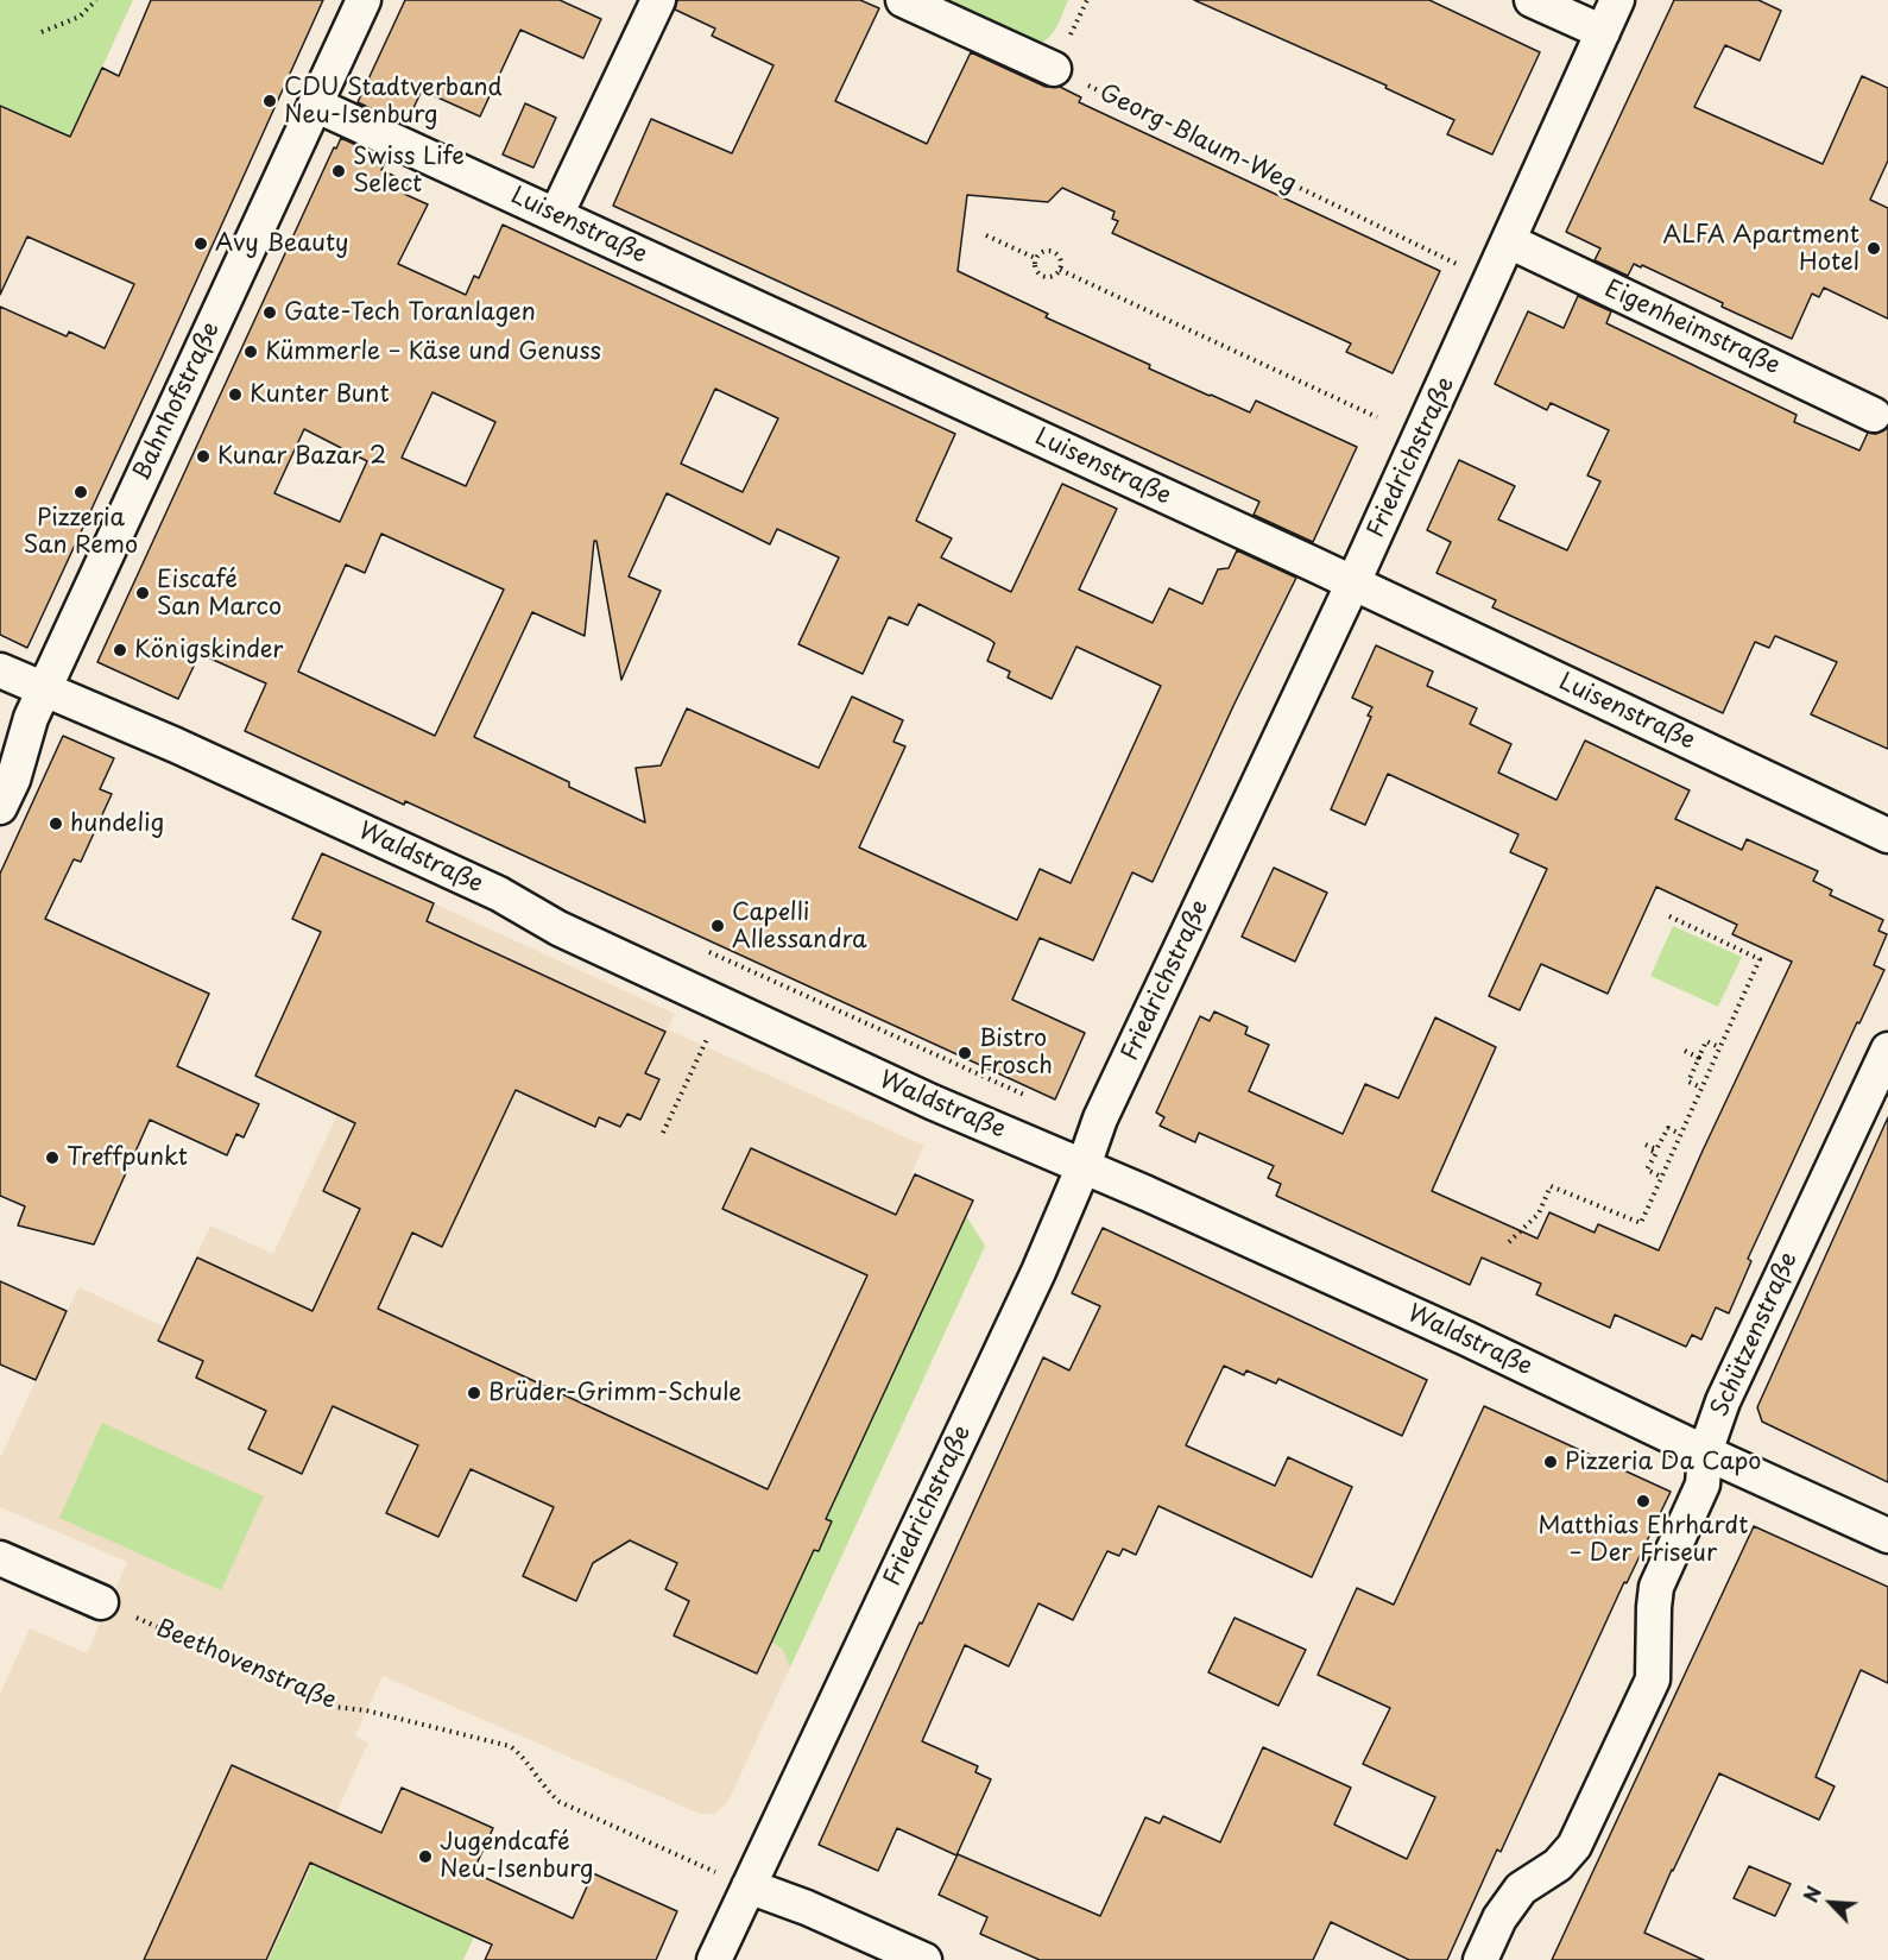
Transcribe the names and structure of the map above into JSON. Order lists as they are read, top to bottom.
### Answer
{
  "streets": {
    "street": [
      "Luisenstraße",
      "Eigenheimstraße",
      "Bahnhofstraße",
      "Friedrichstraße",
      "Waldstraße",
      "Schützenstraße"
    ],
    "path": ["Georg-Blaum-Weg", "Beethovenstraße"]
  },
  "crossings": [
    ["Georg-Blaum-Weg", "Friedrichstraße"],
    ["Luisenstraße", "Bahnhofstraße"],
    ["Luisenstraße", "Friedrichstraße"],
    ["Eigenheimstraße", "Friedrichstraße"],
    ["Bahnhofstraße", "Waldstraße"],
    ["Friedrichstraße", "Waldstraße"],
    ["Waldstraße", "Schützenstraße"]
  ],
  "places": [
    "CDU Stadtverband Neu-Isenburg",
    "Swiss Life Select",
    "Avy Beauty",
    "ALFA Apartment Hotel",
    "Gate-Tech Toranlagen",
    "Kümmerle – Käse und Genuss",
    "Kunter Bunt",
    "Kunar Bazar 2",
    "Pizzeria San Remo",
    "Eiscafé San Marco",
    "Königskinder",
    "hundelig",
    "Capelli Allessandra",
    "Bistro Frosch",
    "Treffpunkt",
    "Brüder-Grimm-Schule",
    "Pizzeria Da Capo",
    "Matthias Ehrhardt – Der Friseur",
    "Jugendcafé Neu-Isenburg"
  ],
  "north": "top left"
}
